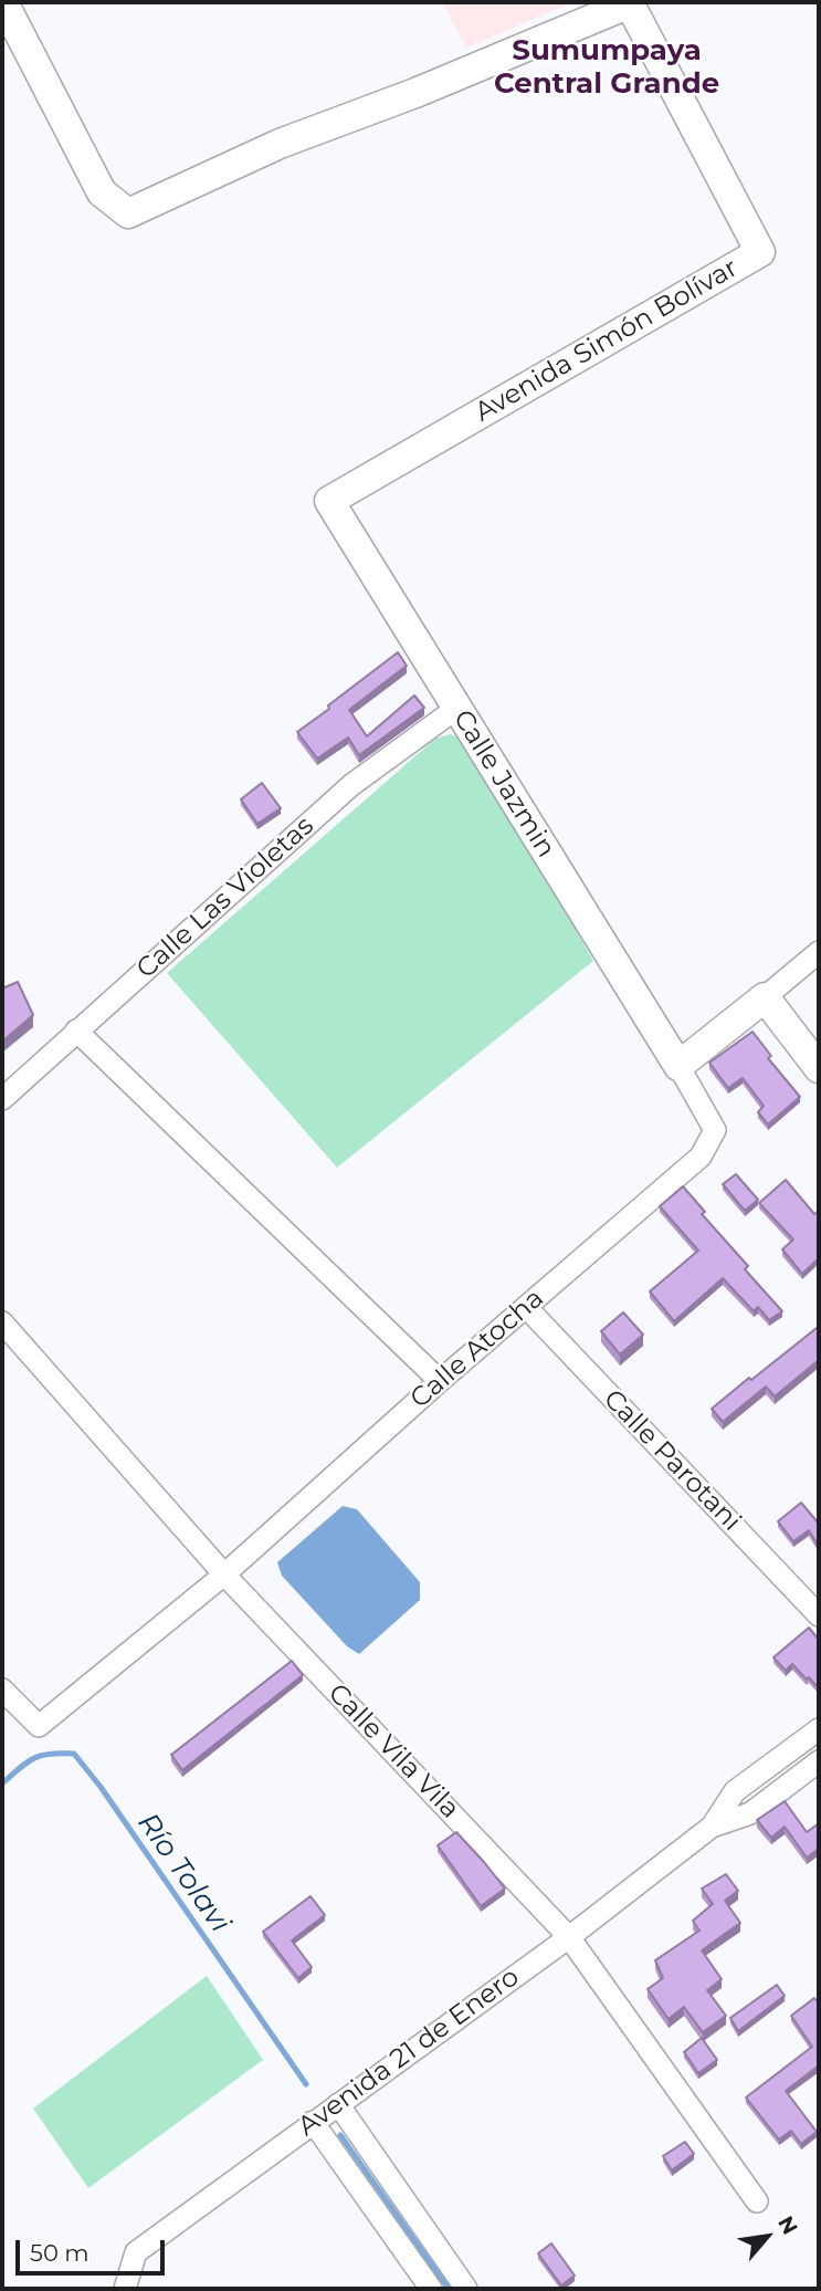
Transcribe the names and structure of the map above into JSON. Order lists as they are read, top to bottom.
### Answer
{
  "streets": {
    "street": [
      "Avenida Simón Bolívar",
      "Calle Jazmin",
      "Calle Las Violetas",
      "Calle Atocha",
      "Calle Parotani",
      "Calle Vila Vila",
      "Avenida 21 de Enero"
    ]
  },
  "crossings": [
    ["Avenida Simón Bolívar", "Calle Jazmin"],
    ["Calle Jazmin", "Calle Las Violetas"],
    ["Calle Jazmin", "Calle Atocha"],
    ["Calle Atocha", "Calle Parotani"],
    ["Calle Atocha", "Calle Vila Vila"],
    ["Calle Vila Vila", "Avenida 21 de Enero"]
  ],
  "districts": ["Sumumpaya Central Grande"],
  "water": ["Río Tolavi"],
  "scale_bar": "50 m",
  "north": "top right"
}
